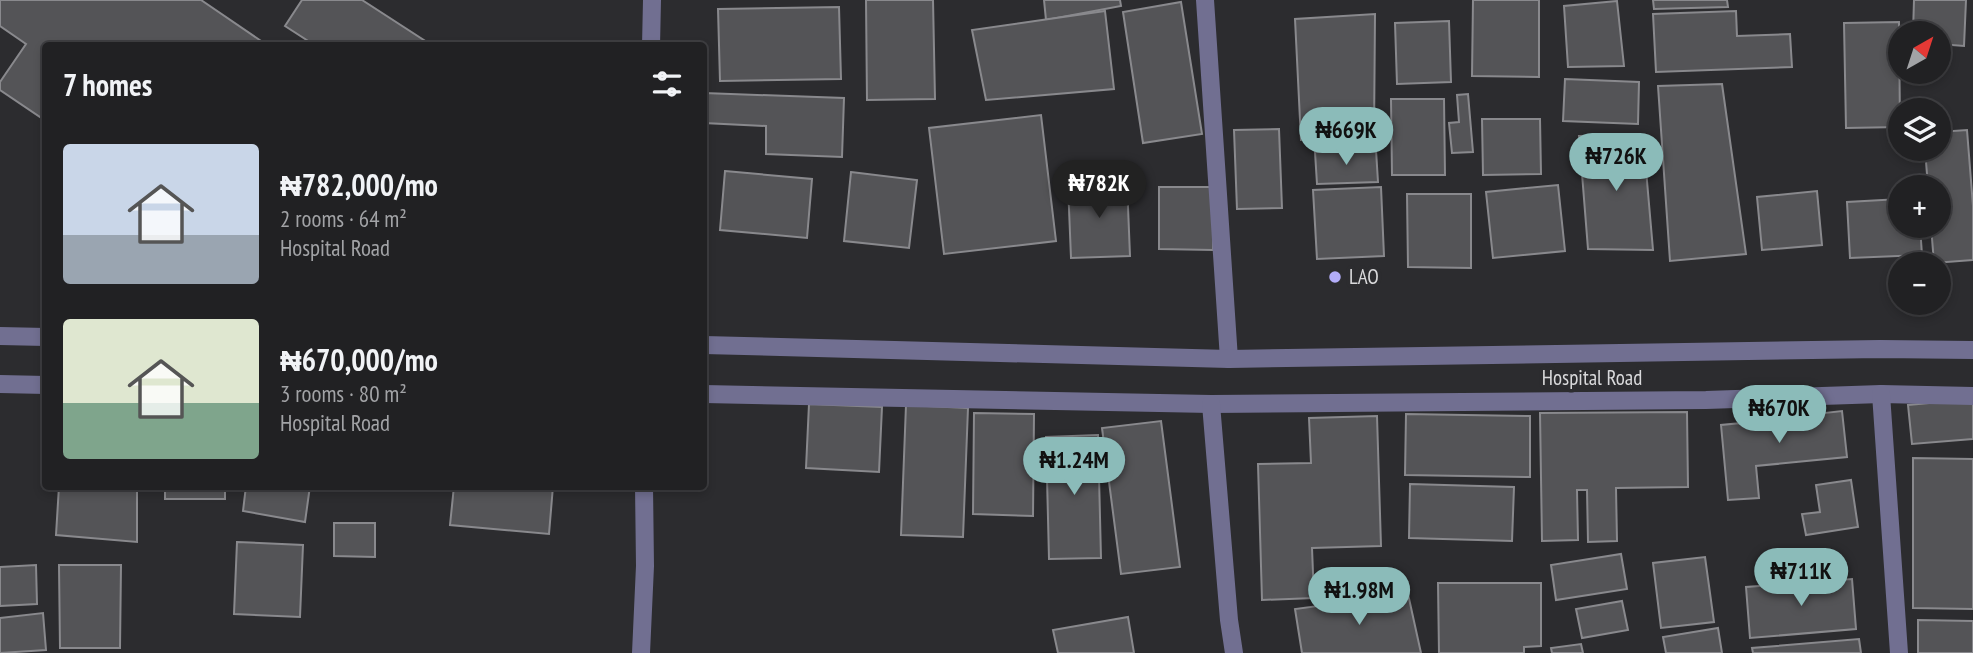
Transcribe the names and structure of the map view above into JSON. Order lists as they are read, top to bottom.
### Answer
{
  "streets": {
    "street": ["Hospital Road"]
  },
  "places": ["LAO"],
  "north": "top right",
  "page": {
    "map_buttons": ["+", "−"],
    "heading": "7 homes",
    "price": [
      "₦669K",
      "₦726K",
      "₦782K",
      "₦670K",
      "₦1.24M",
      "₦711K",
      "₦1.98M"
    ],
    "list": [
      {
        "name": "₦782,000/mo",
        "note": "2 rooms · 64 m² · Hospital Road"
      },
      {
        "name": "₦670,000/mo",
        "note": "3 rooms · 80 m² · Hospital Road"
      }
    ]
  }
}
